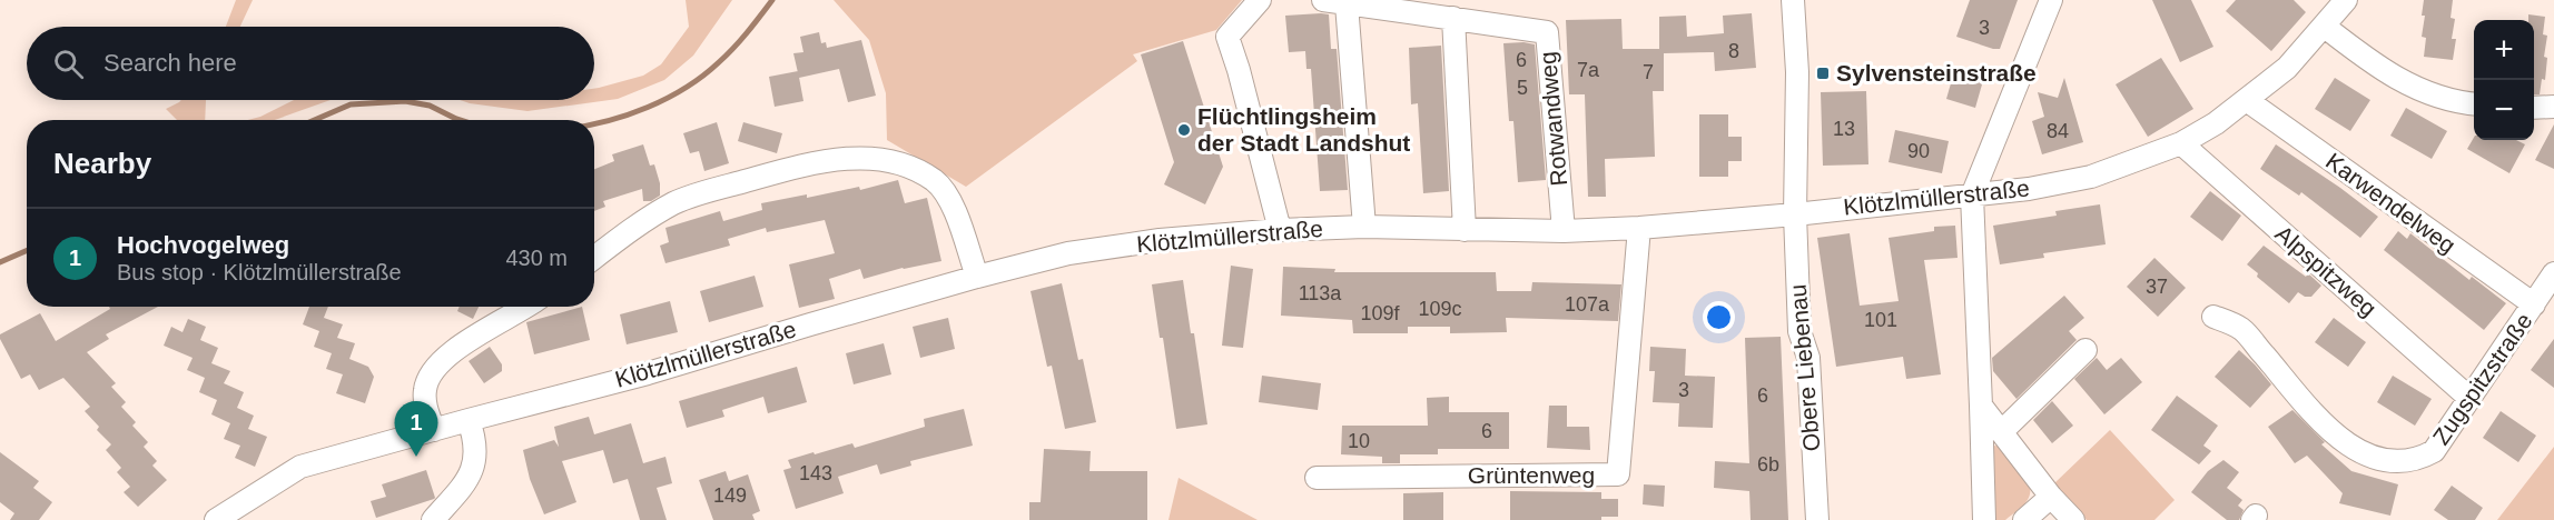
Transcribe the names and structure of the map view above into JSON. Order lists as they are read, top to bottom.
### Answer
{
  "streets": {
    "street": [
      "Rotwandweg",
      "Klötzlmüllerstraße",
      "Karwendelweg",
      "Alpspitzweg",
      "Obere Liebenau",
      "Zugspitzstraße",
      "Grüntenweg"
    ]
  },
  "crossings": [
    ["Rotwandweg", "Klötzlmüllerstraße"],
    ["Klötzlmüllerstraße", "Karwendelweg"],
    ["Klötzlmüllerstraße", "Alpspitzweg"],
    ["Klötzlmüllerstraße", "Obere Liebenau"],
    ["Klötzlmüllerstraße", "Grüntenweg"],
    ["Karwendelweg", "Zugspitzstraße"],
    ["Alpspitzweg", "Zugspitzstraße"]
  ],
  "places": {
    "transit": ["Sylvensteinstraße"],
    "other": ["Flüchtlingsheim der Stadt Landshut"]
  },
  "house_numbers": [
    "3",
    "8",
    "6",
    "7a",
    "7",
    "5",
    "13",
    "84",
    "90",
    "37",
    "113a",
    "107a",
    "109c",
    "109f",
    "101",
    "3",
    "6",
    "6",
    "10",
    "6b",
    "143",
    "149"
  ],
  "page": {
    "map_buttons": ["+", "−"],
    "search": "Search here",
    "heading": "Nearby",
    "list": [
      {
        "mark": "1",
        "name": "Hochvogelweg",
        "note": "Bus stop · Klötzlmüllerstraße",
        "value": "430 m"
      }
    ],
    "pins": "1"
  }
}
